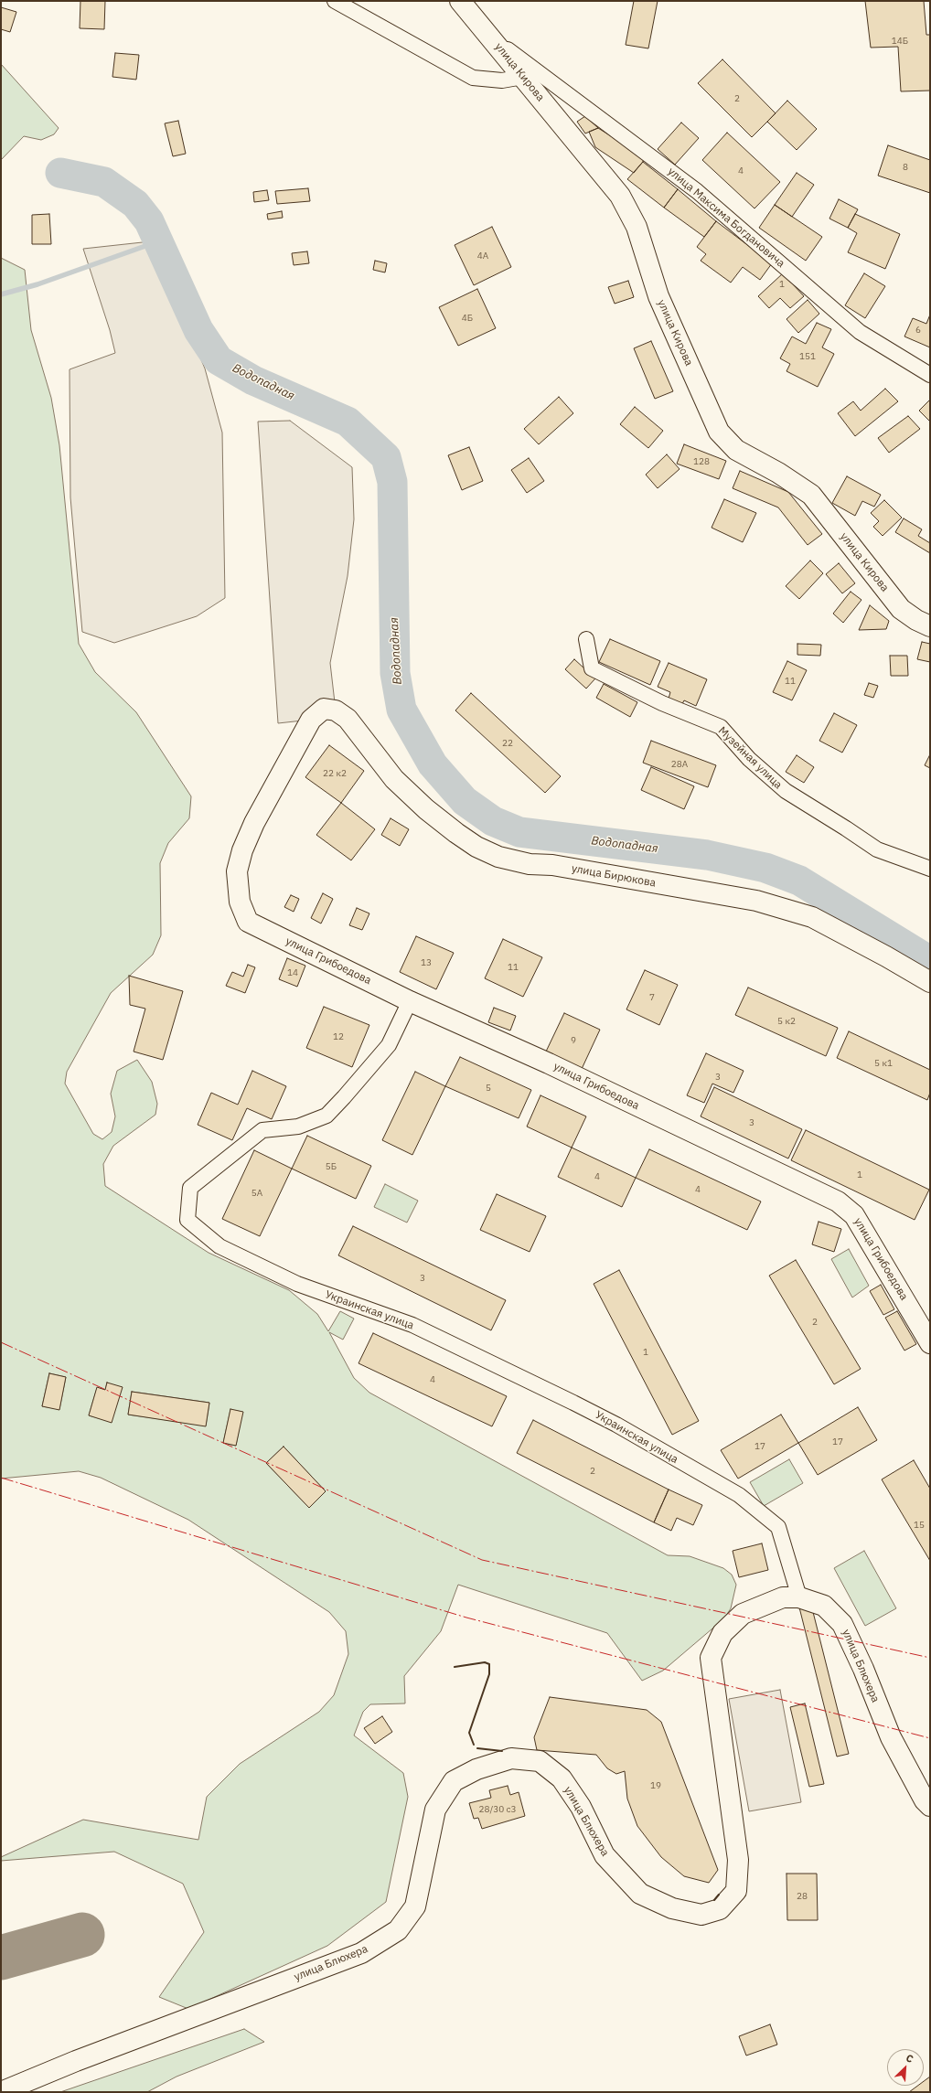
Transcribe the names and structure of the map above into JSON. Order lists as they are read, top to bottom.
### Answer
{
  "streets": {
    "main road": [
      "улица Кирова",
      "улица Бирюкова",
      "улица Грибоедова",
      "улица Блюхера"
    ],
    "street": ["улица Максима Богдановича", "Музейная улица", "Украинская улица"]
  },
  "crossings": [
    ["улица Бирюкова", "улица Грибоедова"],
    ["улица Грибоедова", "Украинская улица"],
    ["Украинская улица", "улица Блюхера"]
  ],
  "water": ["Водопадная"],
  "house_numbers": [
    "14Б",
    "2",
    "8",
    "4",
    "4А",
    "1",
    "4Б",
    "6",
    "151",
    "128",
    "11",
    "22",
    "28А",
    "22 к2",
    "13",
    "11",
    "14",
    "7",
    "5 к2",
    "12",
    "9",
    "5 к1",
    "3",
    "5",
    "3",
    "5Б",
    "1",
    "4",
    "4",
    "5А",
    "3",
    "2",
    "1",
    "4",
    "17",
    "17",
    "2",
    "15",
    "19",
    "28/30 с3",
    "28"
  ],
  "north": "top right"
}
